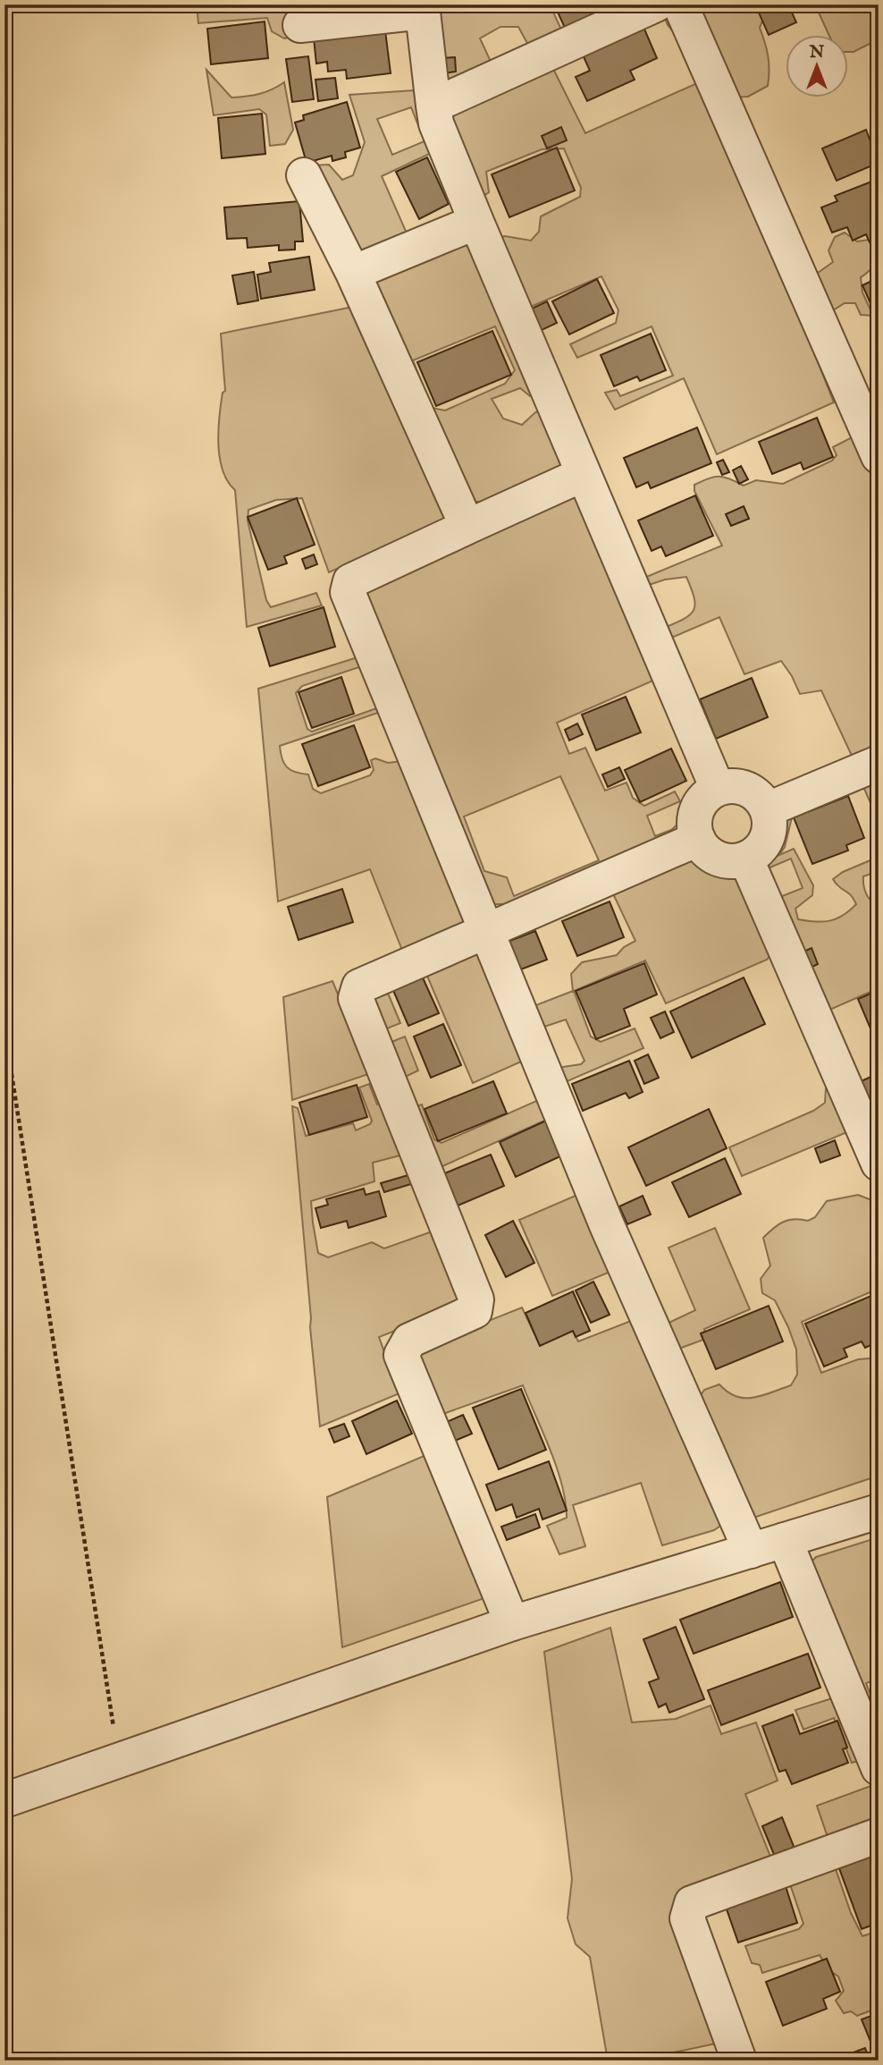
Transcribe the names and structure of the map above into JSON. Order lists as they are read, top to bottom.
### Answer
{
  "north": "top"
}
